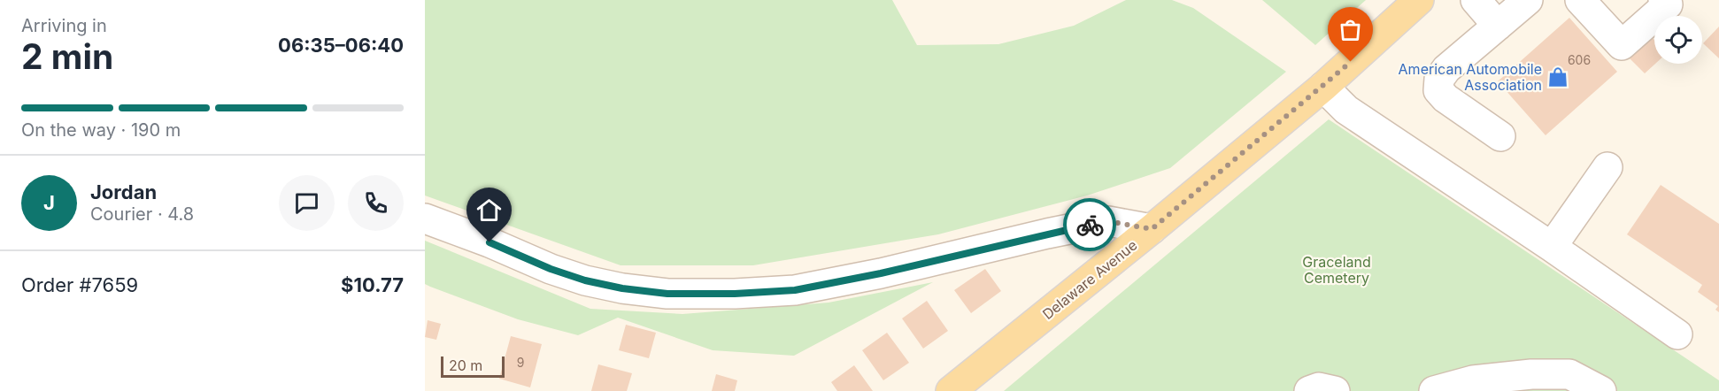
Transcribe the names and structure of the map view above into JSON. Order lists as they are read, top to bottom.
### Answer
{
  "streets": {
    "main road": ["Delaware Avenue"]
  },
  "parks": ["Graceland Cemetery"],
  "places": {
    "shop": ["American Automobile Association"]
  },
  "house_numbers": ["606", "9"],
  "scale_bar": "20 m",
  "page": {
    "heading": ["2 min", "Arriving in", "06:35–06:40"],
    "panel": [
      "Jordan",
      "Courier · 4.8",
      "Order #7659",
      "$10.77"
    ],
    "bar": "On the way · 190 m",
    "round": "J",
    "scale": "20 m"
  }
}
